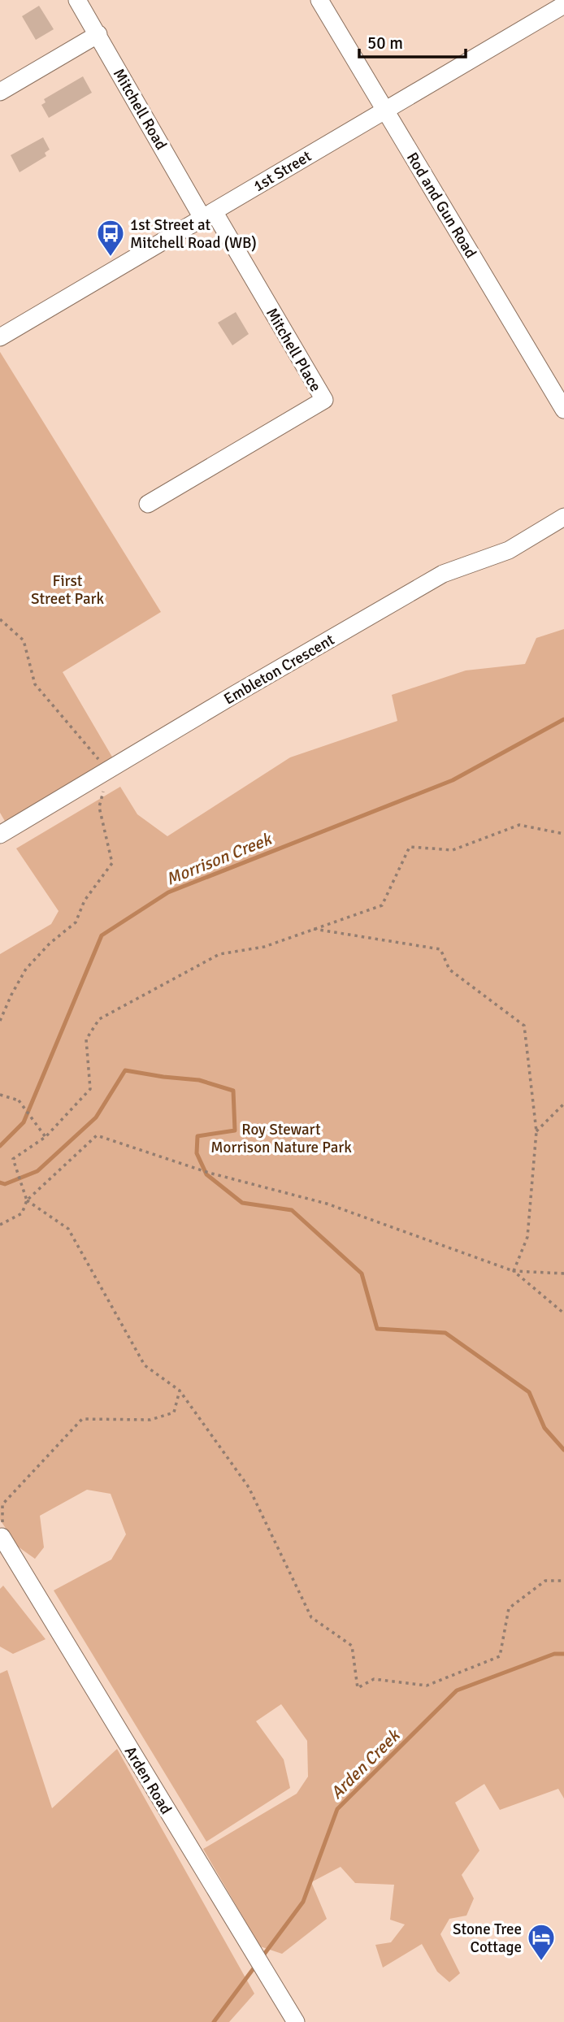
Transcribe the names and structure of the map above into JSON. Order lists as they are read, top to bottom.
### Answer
{
  "streets": {
    "street": [
      "Mitchell Road",
      "1st Street",
      "Rod and Gun Road",
      "Mitchell Place",
      "Embleton Crescent",
      "Arden Road"
    ]
  },
  "crossings": [
    ["Mitchell Road", "1st Street"],
    ["Mitchell Road", "Mitchell Place"],
    ["1st Street", "Rod and Gun Road"],
    ["1st Street", "Mitchell Place"]
  ],
  "water": ["Morrison Creek", "Arden Creek"],
  "parks": ["First Street Park", "Roy Stewart Morrison Nature Park"],
  "places": {
    "bus stop": ["1st Street at Mitchell Road (WB)"],
    "hotel": ["Stone Tree Cottage"]
  },
  "scale_bar": "50 m"
}
